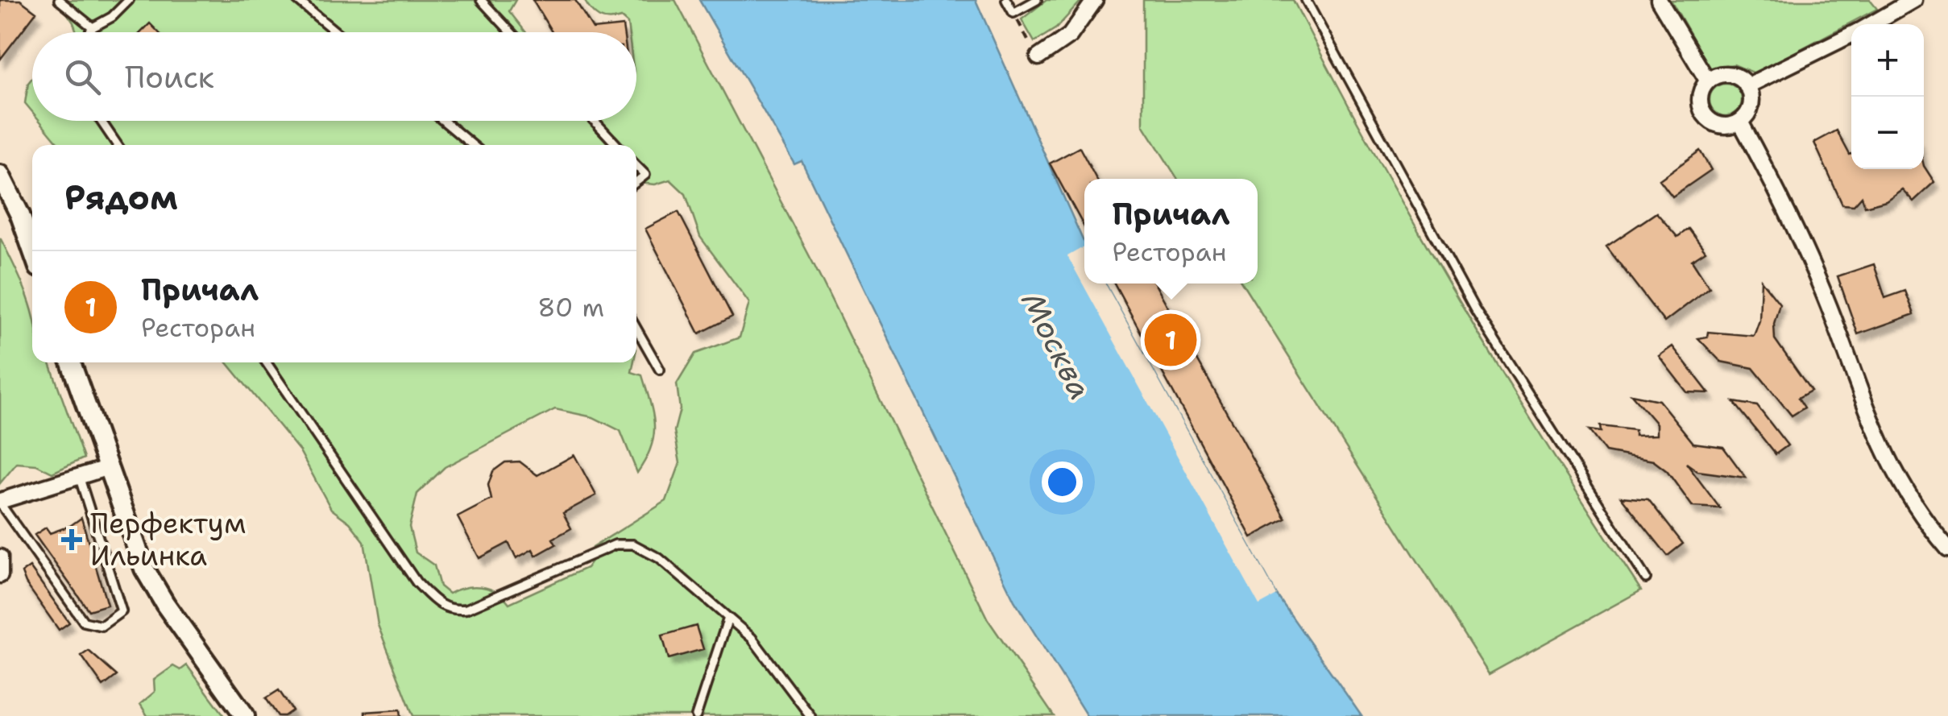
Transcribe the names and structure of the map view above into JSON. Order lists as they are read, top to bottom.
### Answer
{
  "water": ["Москва"],
  "places": {
    "health": ["Перфектум Ильинка"]
  },
  "page": {
    "map_buttons": ["+", "−"],
    "search": "Поиск",
    "heading": "Рядом",
    "popup": ["Причал", "Ресторан"],
    "list": [
      {
        "mark": "1",
        "name": "Причал",
        "note": "Ресторан",
        "value": "80 m"
      }
    ],
    "pins": "1"
  }
}
